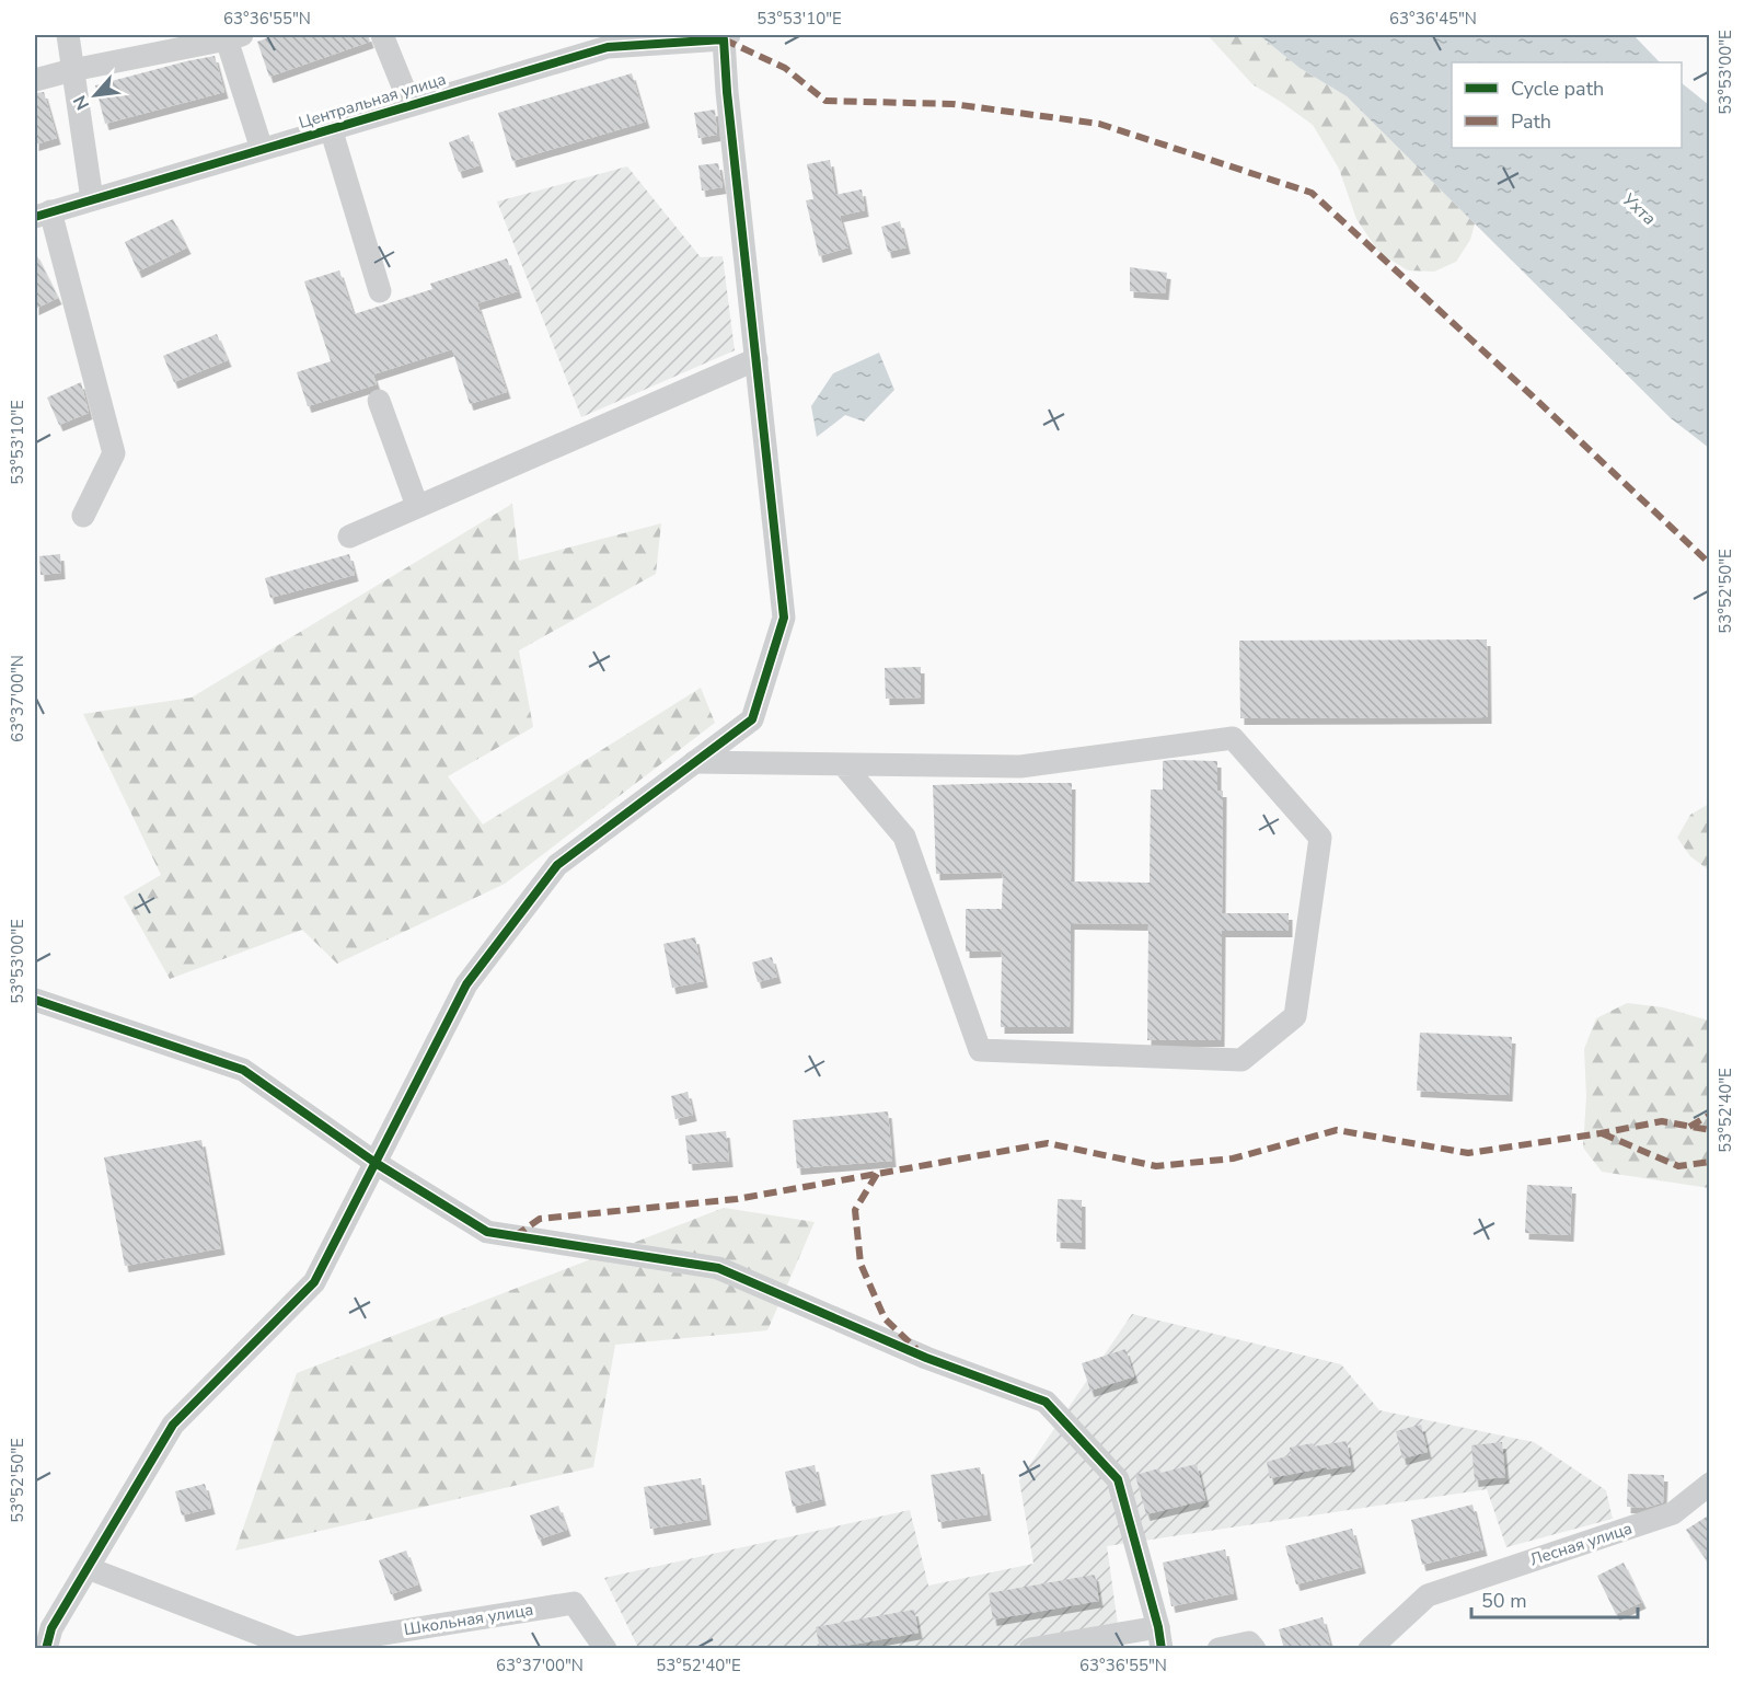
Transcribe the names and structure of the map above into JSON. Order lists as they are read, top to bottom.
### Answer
{
  "streets": {
    "street": ["Центральная улица", "Лесная улица", "Школьная улица"]
  },
  "water": ["Ухта"],
  "legend": ["Cycle path", "Path"],
  "scale_bar": "50 m",
  "north": "bottom left",
  "coordinates": [
    "63°36'55\"N",
    "53°53'10\"E",
    "63°36'45\"N",
    "53°53'00\"E",
    "53°52'50\"E",
    "63°37'00\"N",
    "53°52'40\"E"
  ]
}
